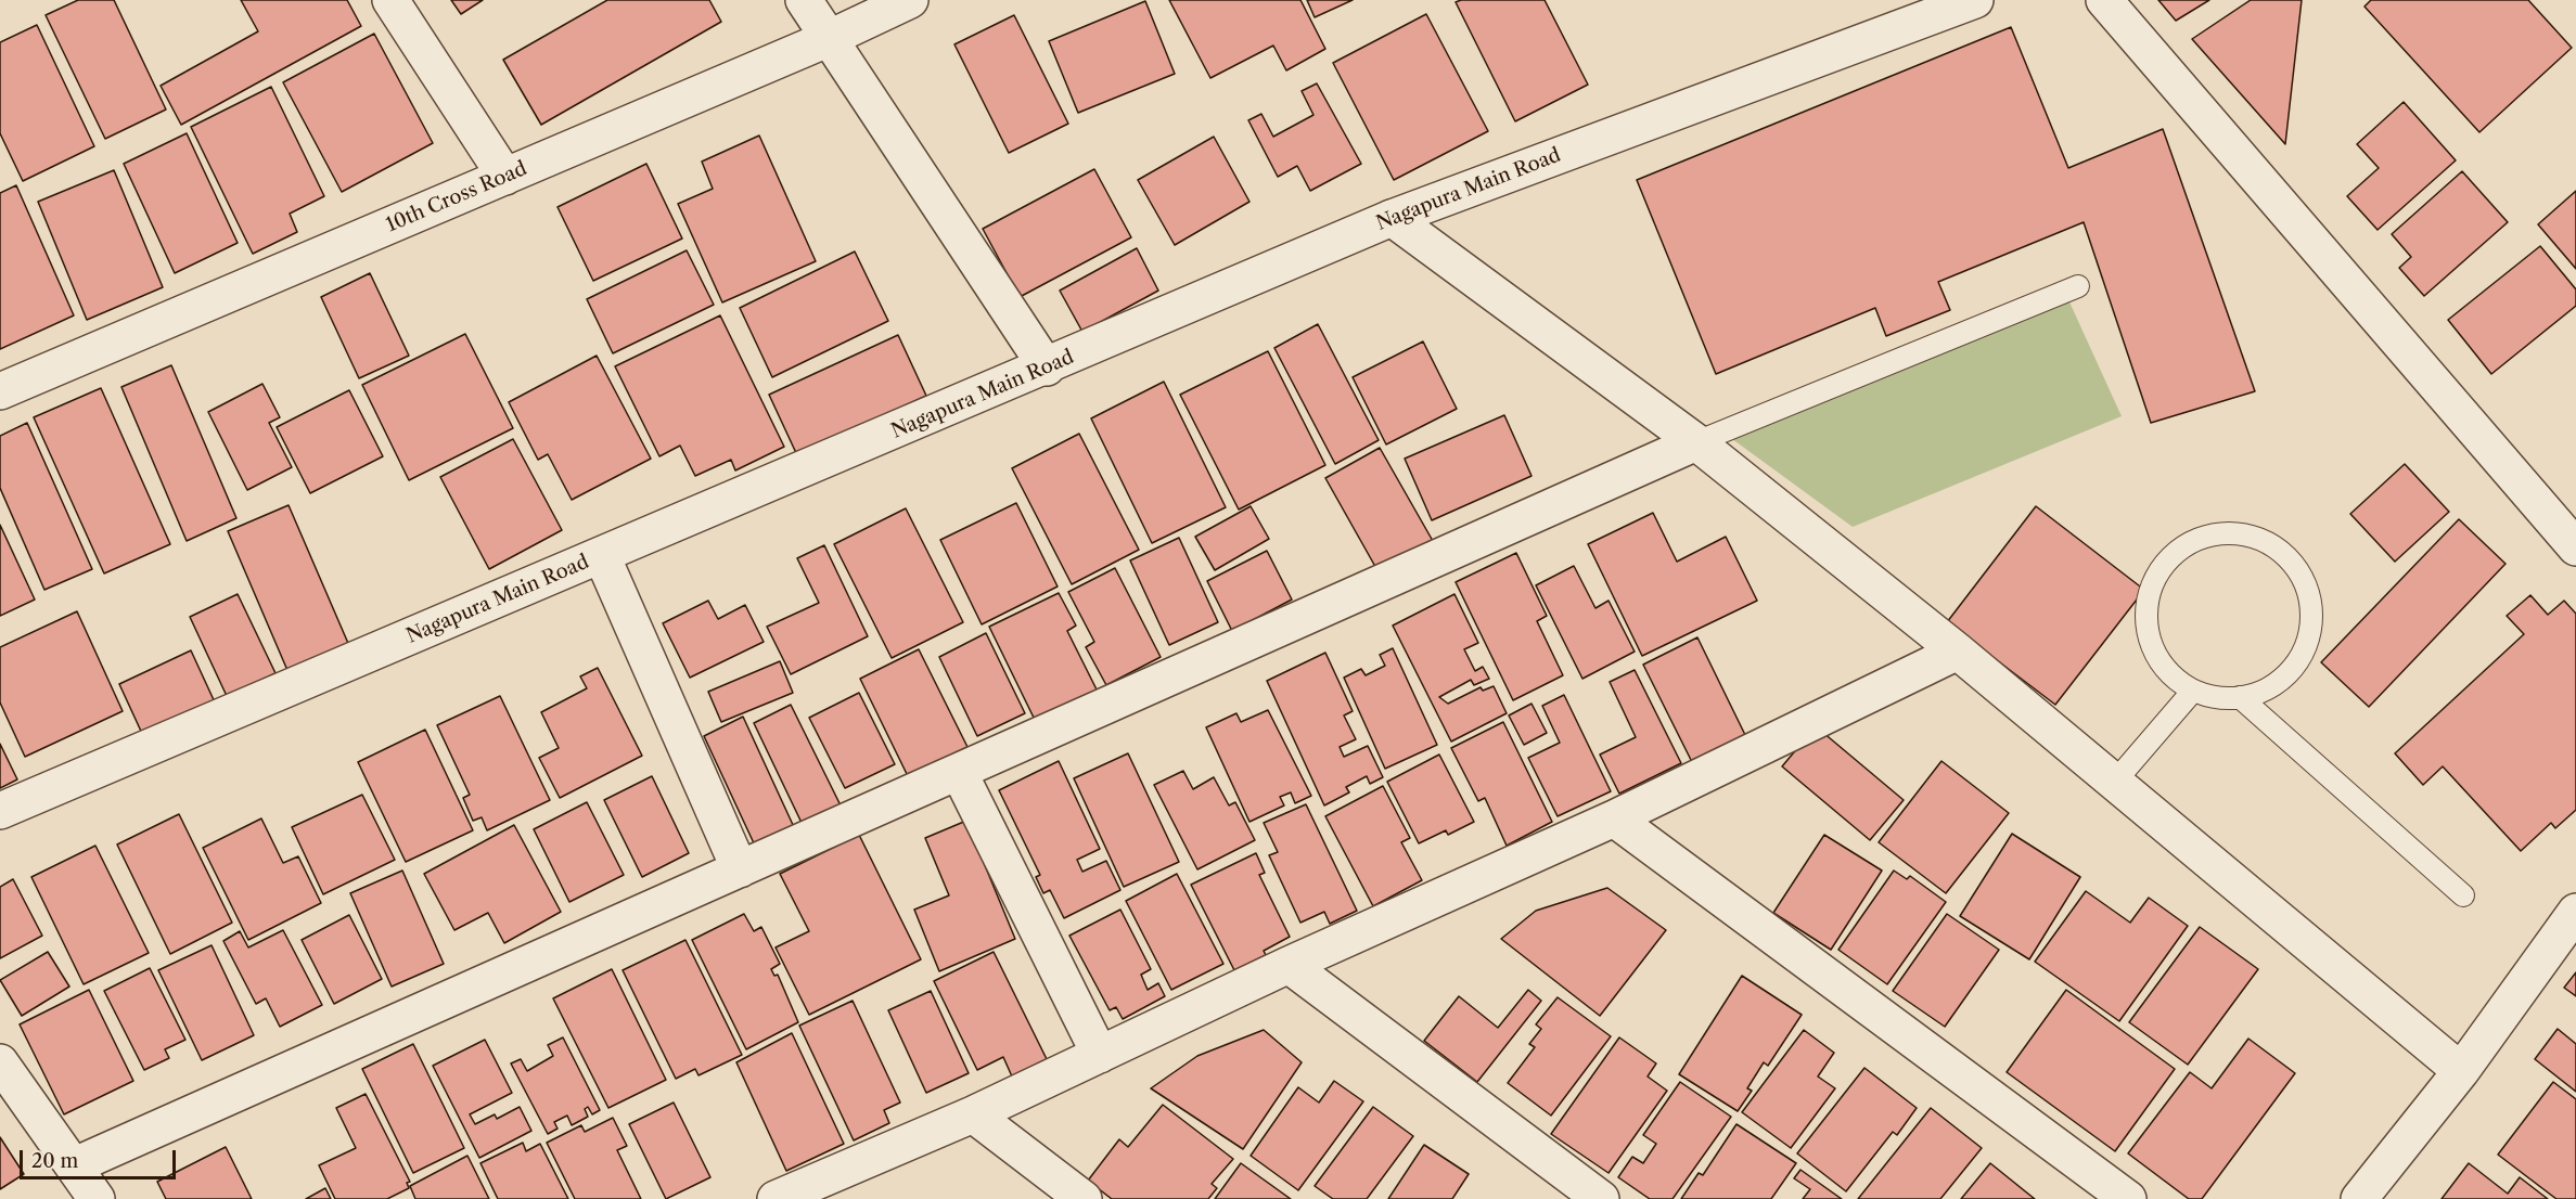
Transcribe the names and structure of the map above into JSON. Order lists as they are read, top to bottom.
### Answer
{
  "streets": {
    "street": ["Nagapura Main Road", "10th Cross Road"]
  },
  "scale_bar": "20 m"
}
